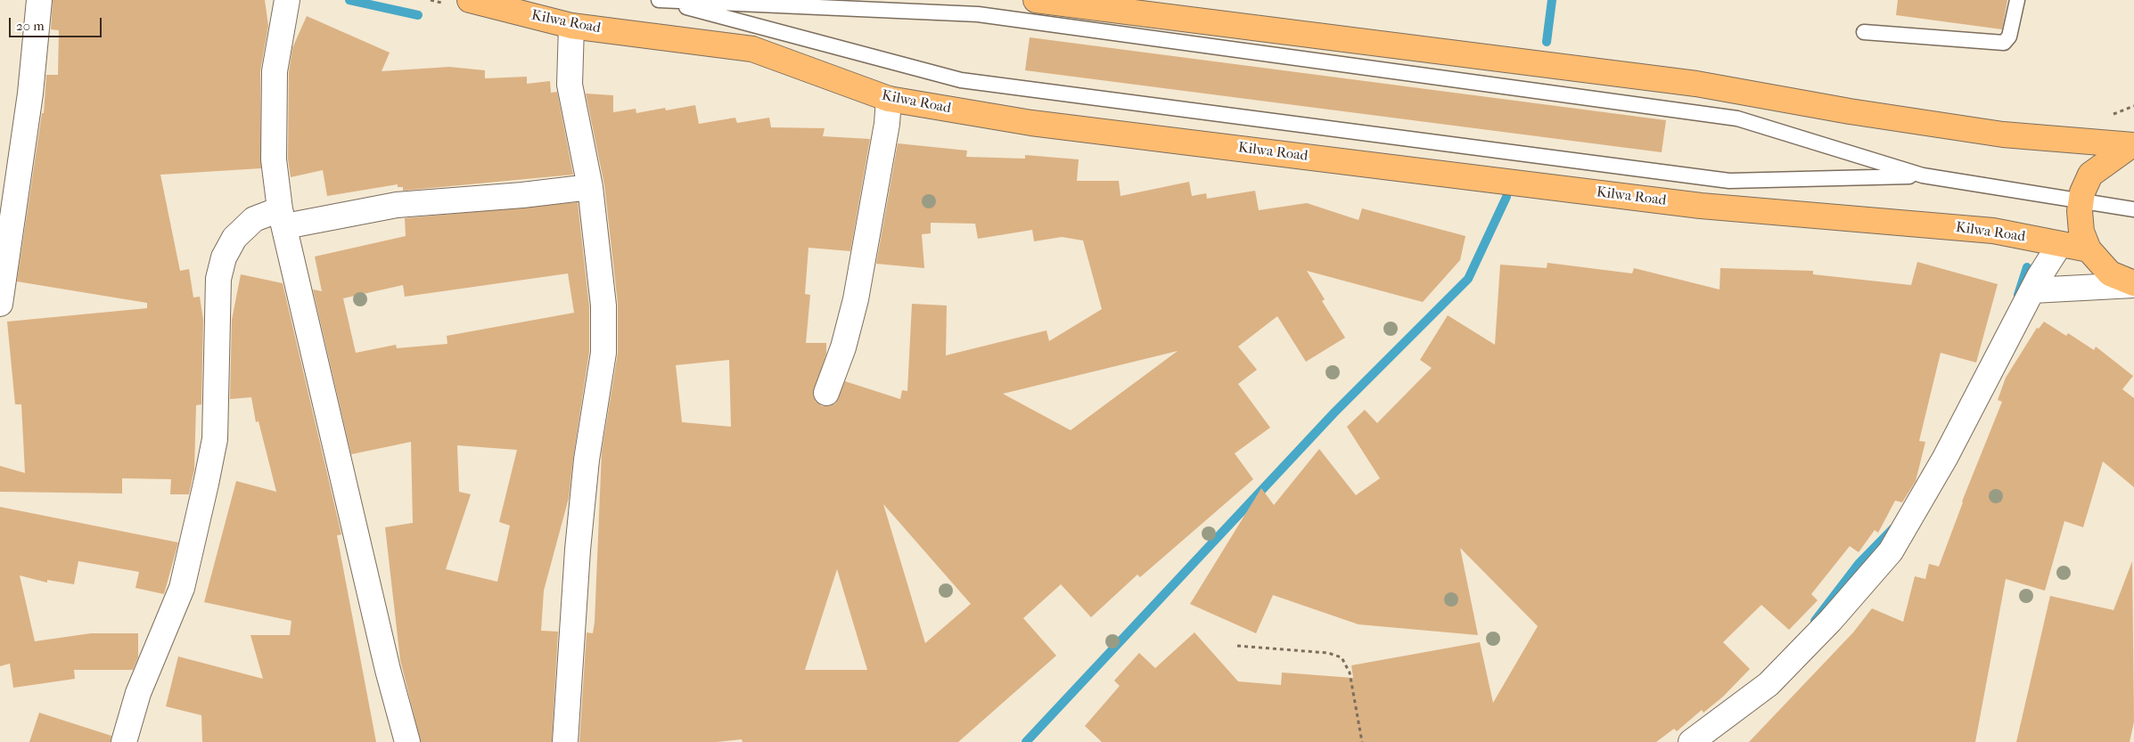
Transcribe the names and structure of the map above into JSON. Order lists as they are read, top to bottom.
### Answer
{
  "streets": {
    "highway": ["Kilwa Road"]
  },
  "scale_bar": "20 m"
}
